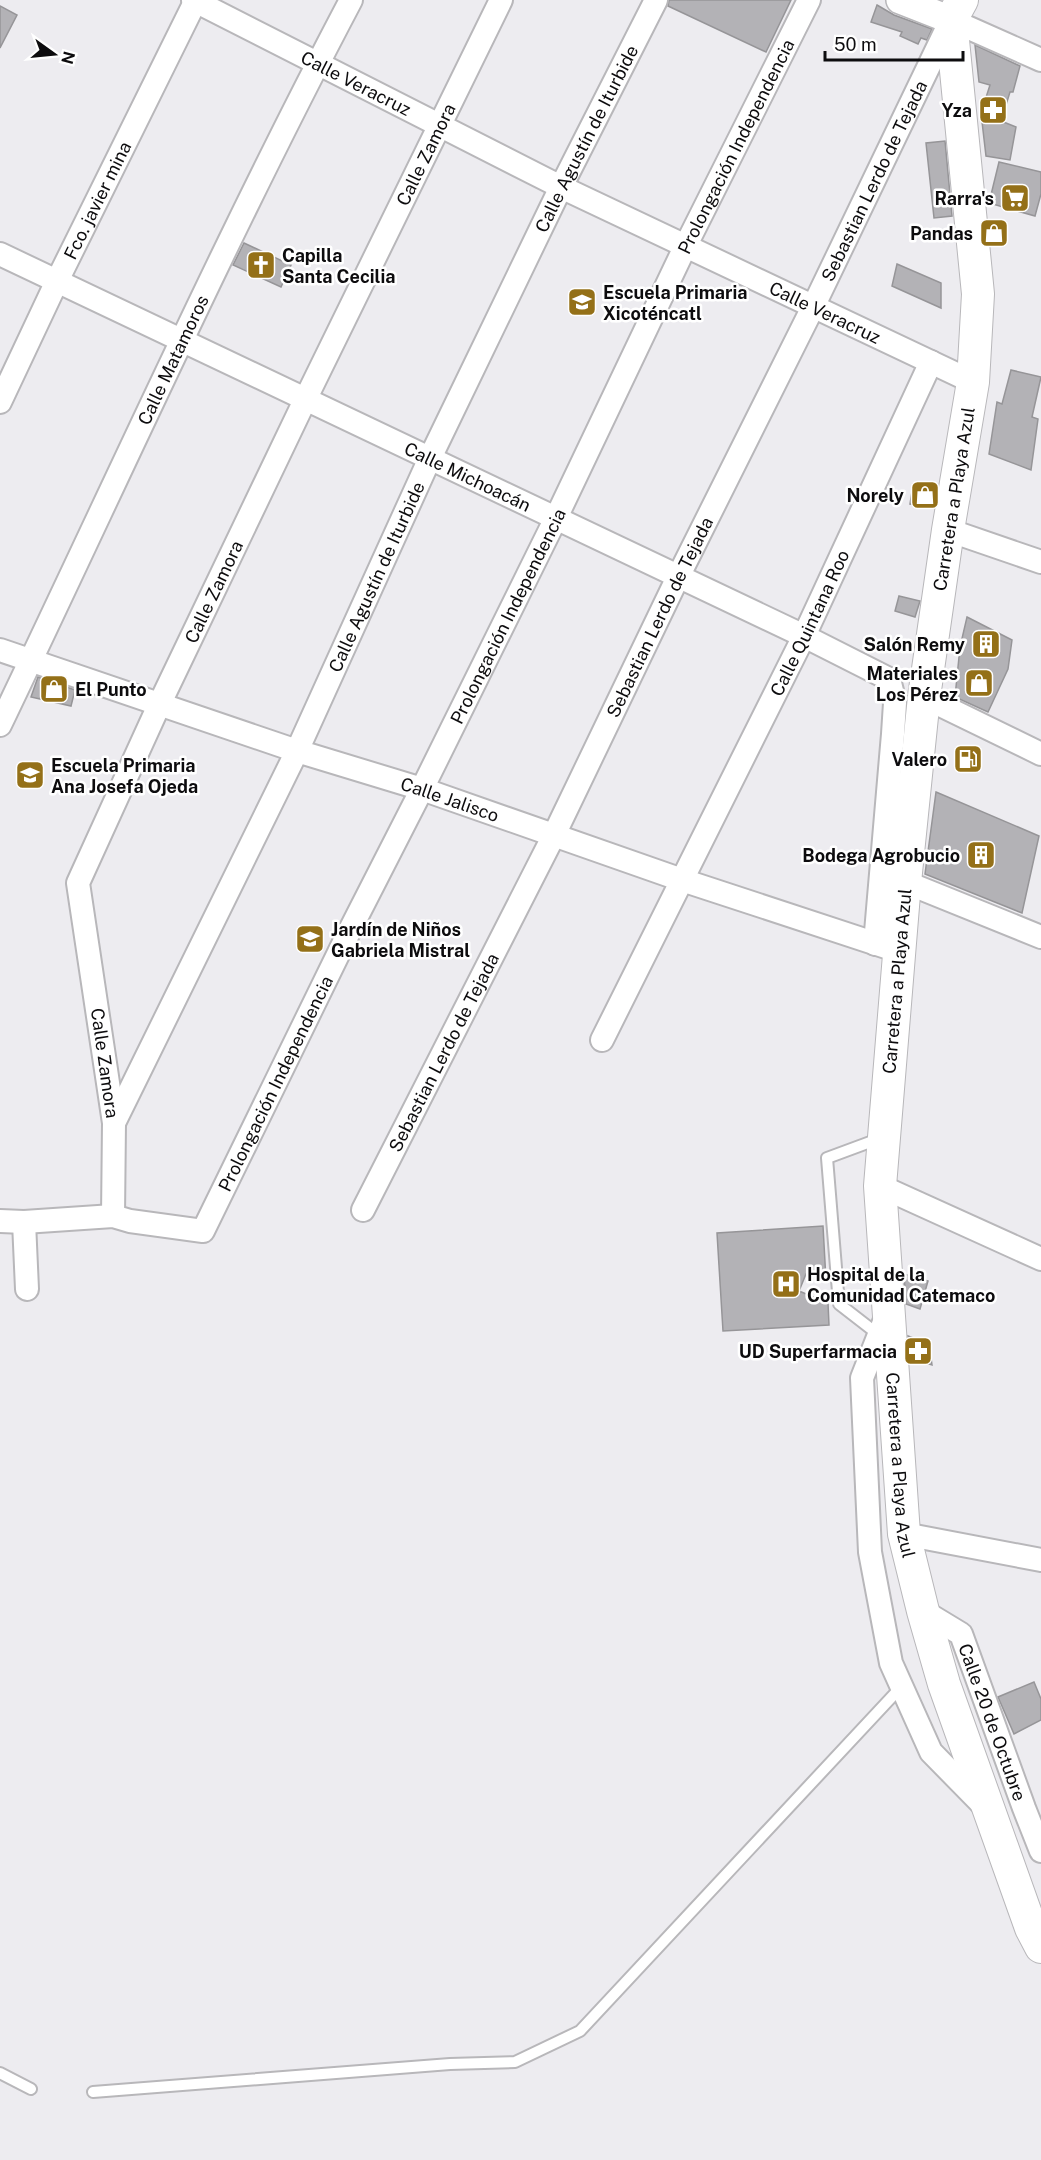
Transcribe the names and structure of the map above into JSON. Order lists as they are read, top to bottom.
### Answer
{
  "streets": {
    "main road": ["Carretera a Playa Azul"],
    "street": [
      "Calle Veracruz",
      "Calle Agustín de Iturbide",
      "Prolongación Independencia",
      "Calle Zamora",
      "Sebastian Lerdo de Tejada",
      "Fco. javier mina",
      "Calle Matamoros",
      "Calle Michoacán",
      "Calle Quintana Roo",
      "Calle Jalisco",
      "Calle 20 de Octubre"
    ]
  },
  "crossings": [
    ["Calle Veracruz", "Calle Agustín de Iturbide"],
    ["Calle Veracruz", "Prolongación Independencia"],
    ["Calle Veracruz", "Calle Zamora"],
    ["Calle Veracruz", "Sebastian Lerdo de Tejada"],
    ["Calle Veracruz", "Fco. javier mina"],
    ["Calle Veracruz", "Calle Matamoros"],
    ["Calle Veracruz", "Carretera a Playa Azul"],
    ["Calle Veracruz", "Calle Quintana Roo"],
    ["Calle Agustín de Iturbide", "Calle Zamora"],
    ["Calle Agustín de Iturbide", "Calle Michoacán"],
    ["Calle Agustín de Iturbide", "Calle Jalisco"],
    ["Prolongación Independencia", "Calle Zamora"],
    ["Prolongación Independencia", "Calle Michoacán"],
    ["Prolongación Independencia", "Calle Jalisco"],
    ["Calle Zamora", "Calle Michoacán"],
    ["Calle Zamora", "Calle Jalisco"],
    ["Sebastian Lerdo de Tejada", "Calle Michoacán"],
    ["Sebastian Lerdo de Tejada", "Carretera a Playa Azul"],
    ["Sebastian Lerdo de Tejada", "Calle Jalisco"],
    ["Fco. javier mina", "Calle Michoacán"],
    ["Calle Matamoros", "Calle Michoacán"],
    ["Calle Matamoros", "Calle Jalisco"],
    ["Calle Michoacán", "Carretera a Playa Azul"],
    ["Calle Michoacán", "Calle Quintana Roo"],
    ["Calle Michoacán", "Calle Jalisco"],
    ["Carretera a Playa Azul", "Calle Jalisco"],
    ["Carretera a Playa Azul", "Calle 20 de Octubre"],
    ["Calle Quintana Roo", "Calle Jalisco"]
  ],
  "places": {
    "pharmacy": ["Yza", "UD Superfarmacia"],
    "supermarket": ["Rarra's"],
    "shop": [
      "Pandas",
      "Norely",
      "Materiales Los Pérez",
      "El Punto"
    ],
    "church": ["Capilla Santa Cecilia"],
    "school or university": ["Escuela Primaria Xicoténcatl", "Escuela Primaria Ana Josefa Ojeda", "Jardín de Niños Gabriela Mistral"],
    "building": ["Salón Remy", "Bodega Agrobucio"],
    "fuel station": ["Valero"],
    "hospital": ["Hospital de la Comunidad Catemaco"]
  },
  "scale_bar": "50 m",
  "north": "right"
}
